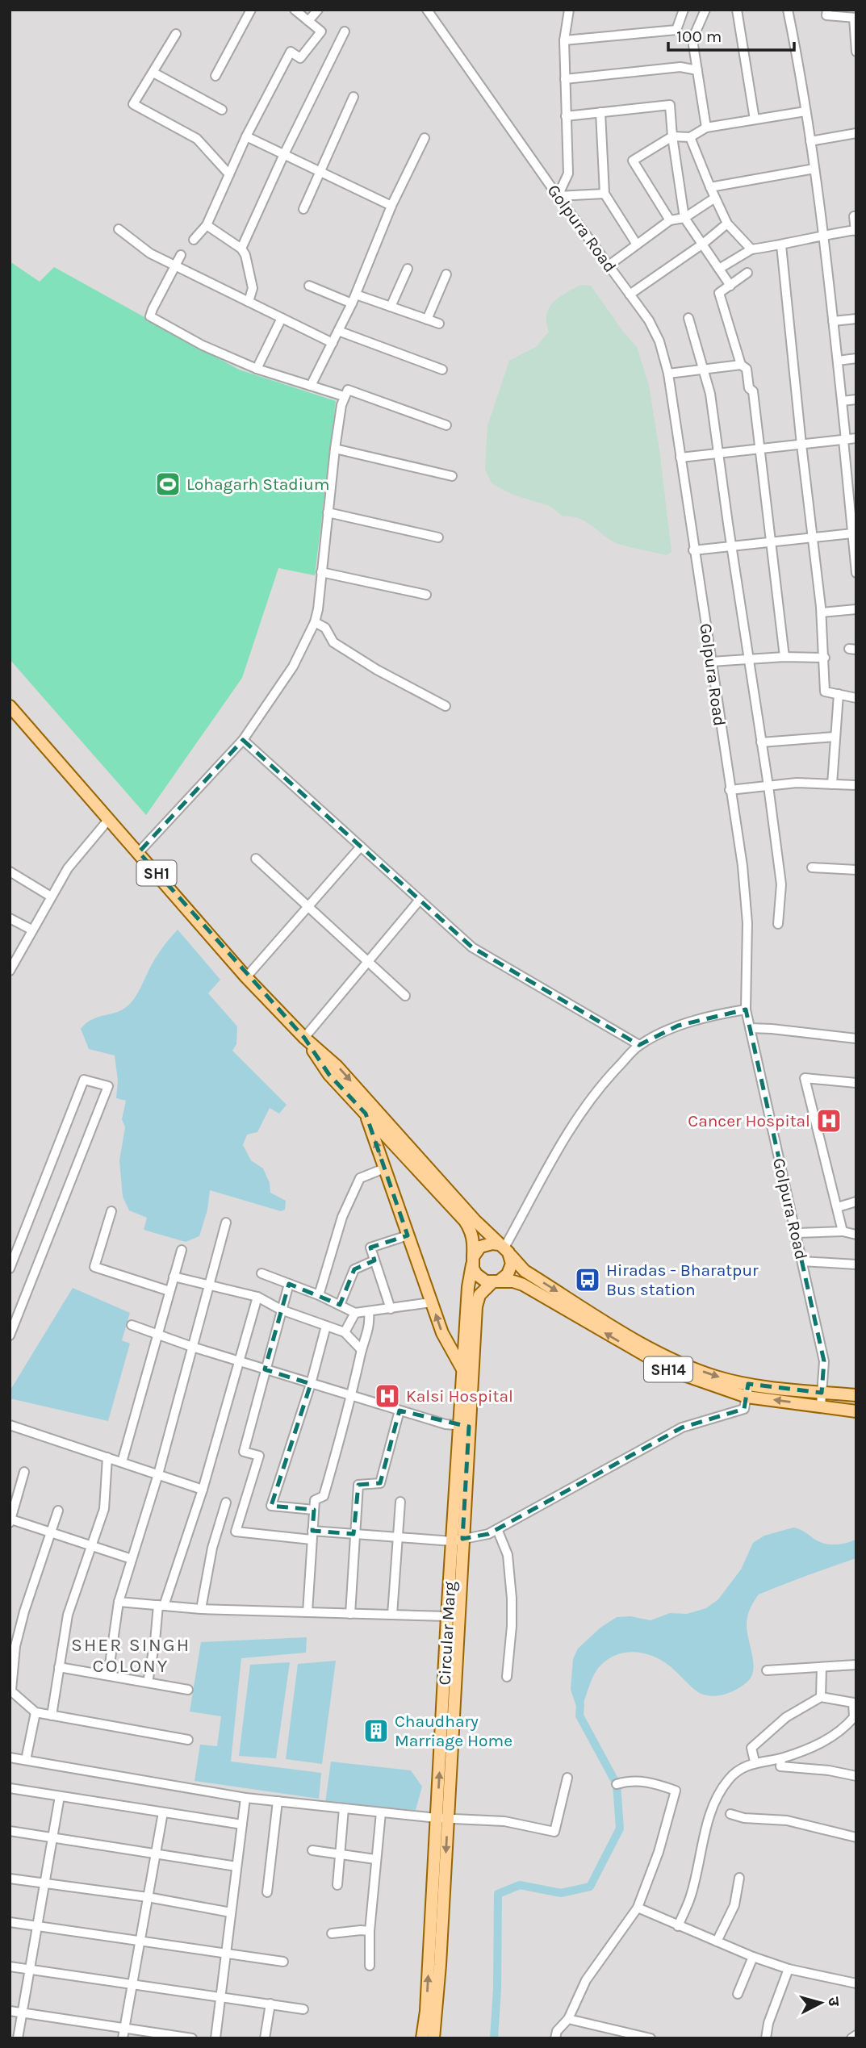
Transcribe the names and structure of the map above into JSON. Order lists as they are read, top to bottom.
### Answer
{
  "streets": {
    "main road": ["SH1", "SH14", "Circular Marg"],
    "street": ["Golpura Road"]
  },
  "crossings": [
    ["Golpura Road", "SH14"],
    ["SH1", "SH14"],
    ["SH1", "Circular Marg"],
    ["SH14", "Circular Marg"]
  ],
  "districts": ["SHER SINGH COLONY"],
  "places": {
    "sports": ["Lohagarh Stadium"],
    "hospital": ["Cancer Hospital", "Kalsi Hospital"],
    "bus stop": ["Hiradas - Bharatpur Bus station"],
    "building": ["Chaudhary Marriage Home"]
  },
  "scale_bar": "100 m",
  "north": "right"
}
